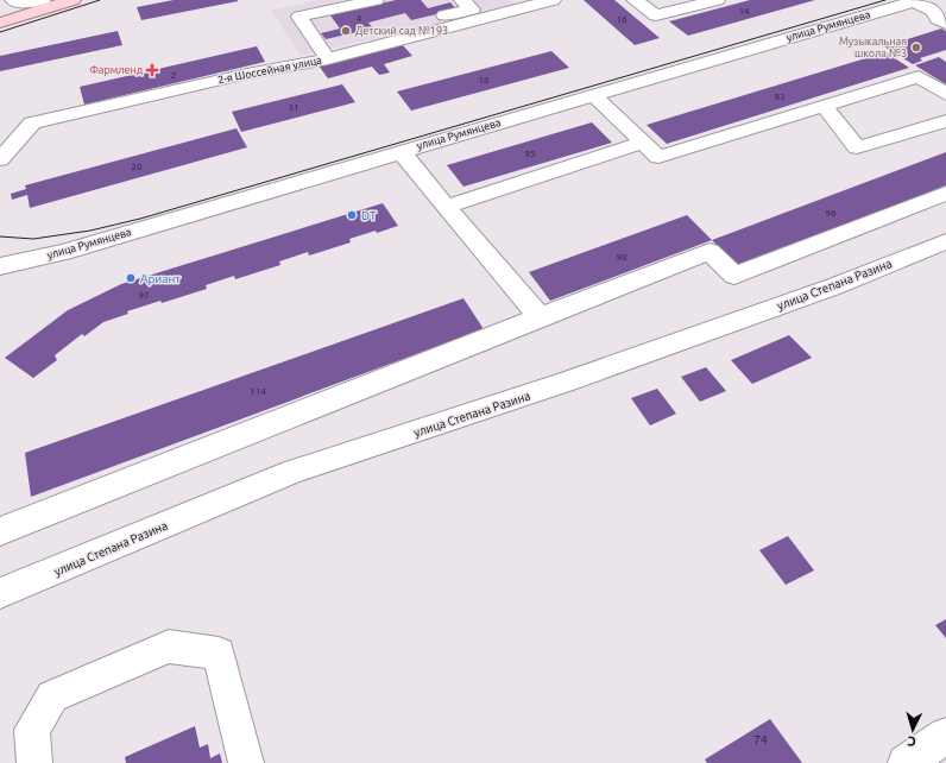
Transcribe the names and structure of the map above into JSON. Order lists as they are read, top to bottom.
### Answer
{
  "streets": {
    "street": ["улица Румянцева", "2-я Шоссейная улица", "улица Степана Разина"]
  },
  "places": {
    "other": [
      "Детский сад №193",
      "Музыкальная школа №3",
      "DT",
      "Ариант"
    ],
    "health": ["Фармленд"]
  },
  "house_numbers": [
    "14",
    "4",
    "16",
    "2",
    "18",
    "93",
    "31",
    "95",
    "20",
    "96",
    "98",
    "97",
    "114",
    "74"
  ],
  "north": "bottom"
}
